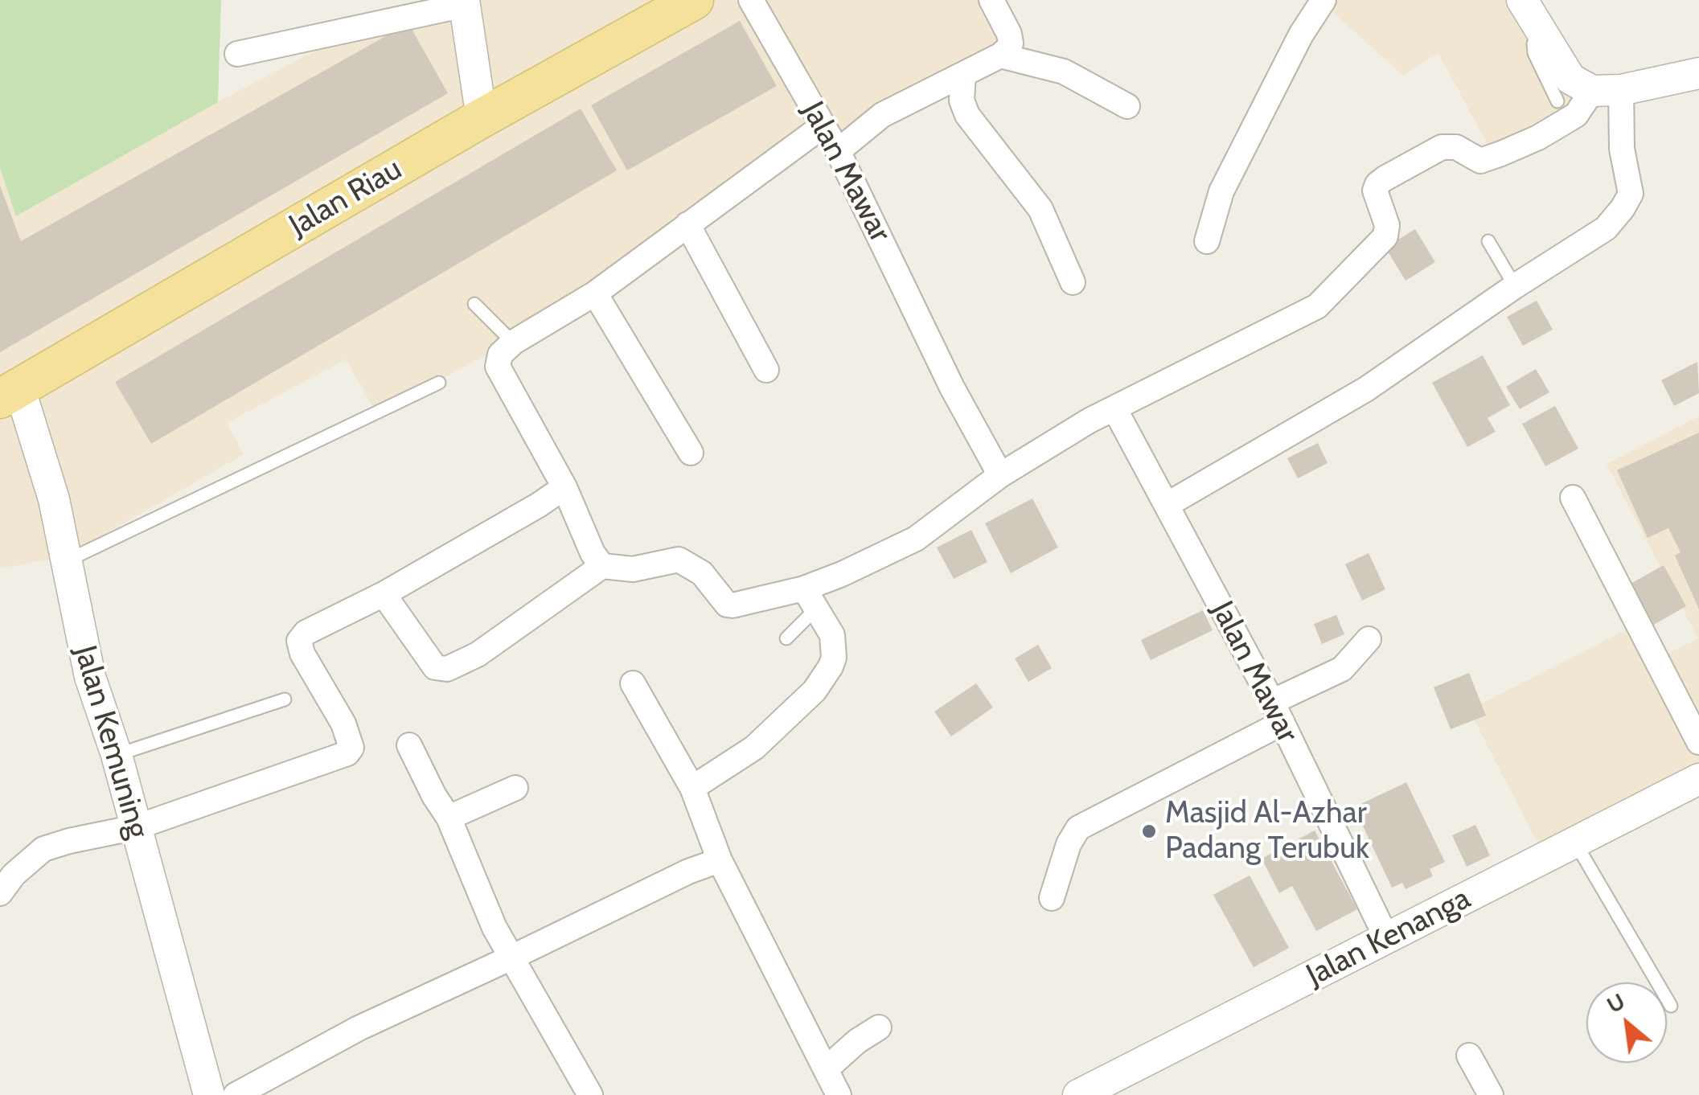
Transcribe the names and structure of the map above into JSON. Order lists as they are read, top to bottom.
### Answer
{
  "streets": {
    "main road": ["Jalan Riau"],
    "street": ["Jalan Mawar", "Jalan Kemuning", "Jalan Kenanga"]
  },
  "crossings": [
    ["Jalan Mawar", "Jalan Kenanga"],
    ["Jalan Riau", "Jalan Kemuning"]
  ],
  "places": ["Masjid Al-Azhar Padang Terubuk"],
  "north": "top left"
}
